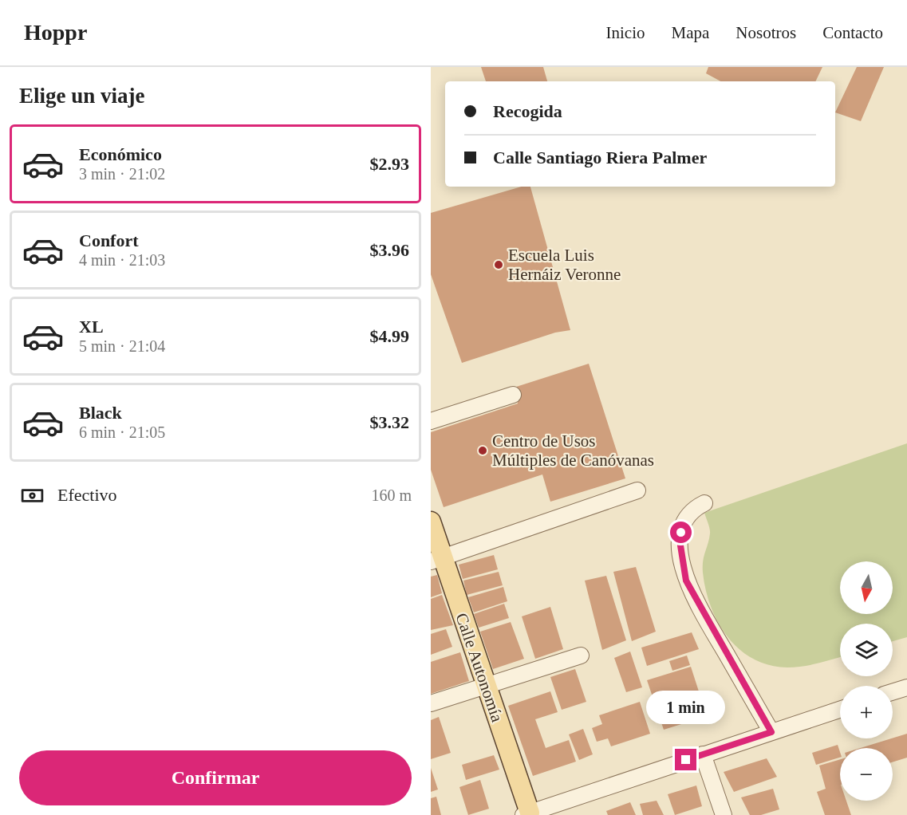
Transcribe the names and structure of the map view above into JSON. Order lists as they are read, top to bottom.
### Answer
{
  "streets": {
    "main road": ["Calle Autonomía"]
  },
  "places": ["Escuela Luis Hernáiz Veronne", "Centro de Usos Múltiples de Canóvanas"],
  "north": "bottom",
  "page": {
    "header": "Hoppr",
    "nav": [
      "Inicio",
      "Mapa",
      "Nosotros",
      "Contacto"
    ],
    "heading": "Elige un viaje",
    "banner": ["Recogida", "Calle Santiago Riera Palmer"],
    "list": [
      {
        "name": "Económico",
        "note": "3 min · 21:02",
        "value": "$2.93"
      },
      {
        "name": "Confort",
        "note": "4 min · 21:03",
        "value": "$3.96"
      },
      {
        "name": "XL",
        "note": "5 min · 21:04",
        "value": "$4.99"
      },
      {
        "name": "Black",
        "note": "6 min · 21:05",
        "value": "$3.32"
      }
    ],
    "pay": ["Efectivo", "160 m"],
    "map_buttons": ["+", "−"],
    "bubble": "1 min",
    "buttons": "Confirmar"
  }
}
